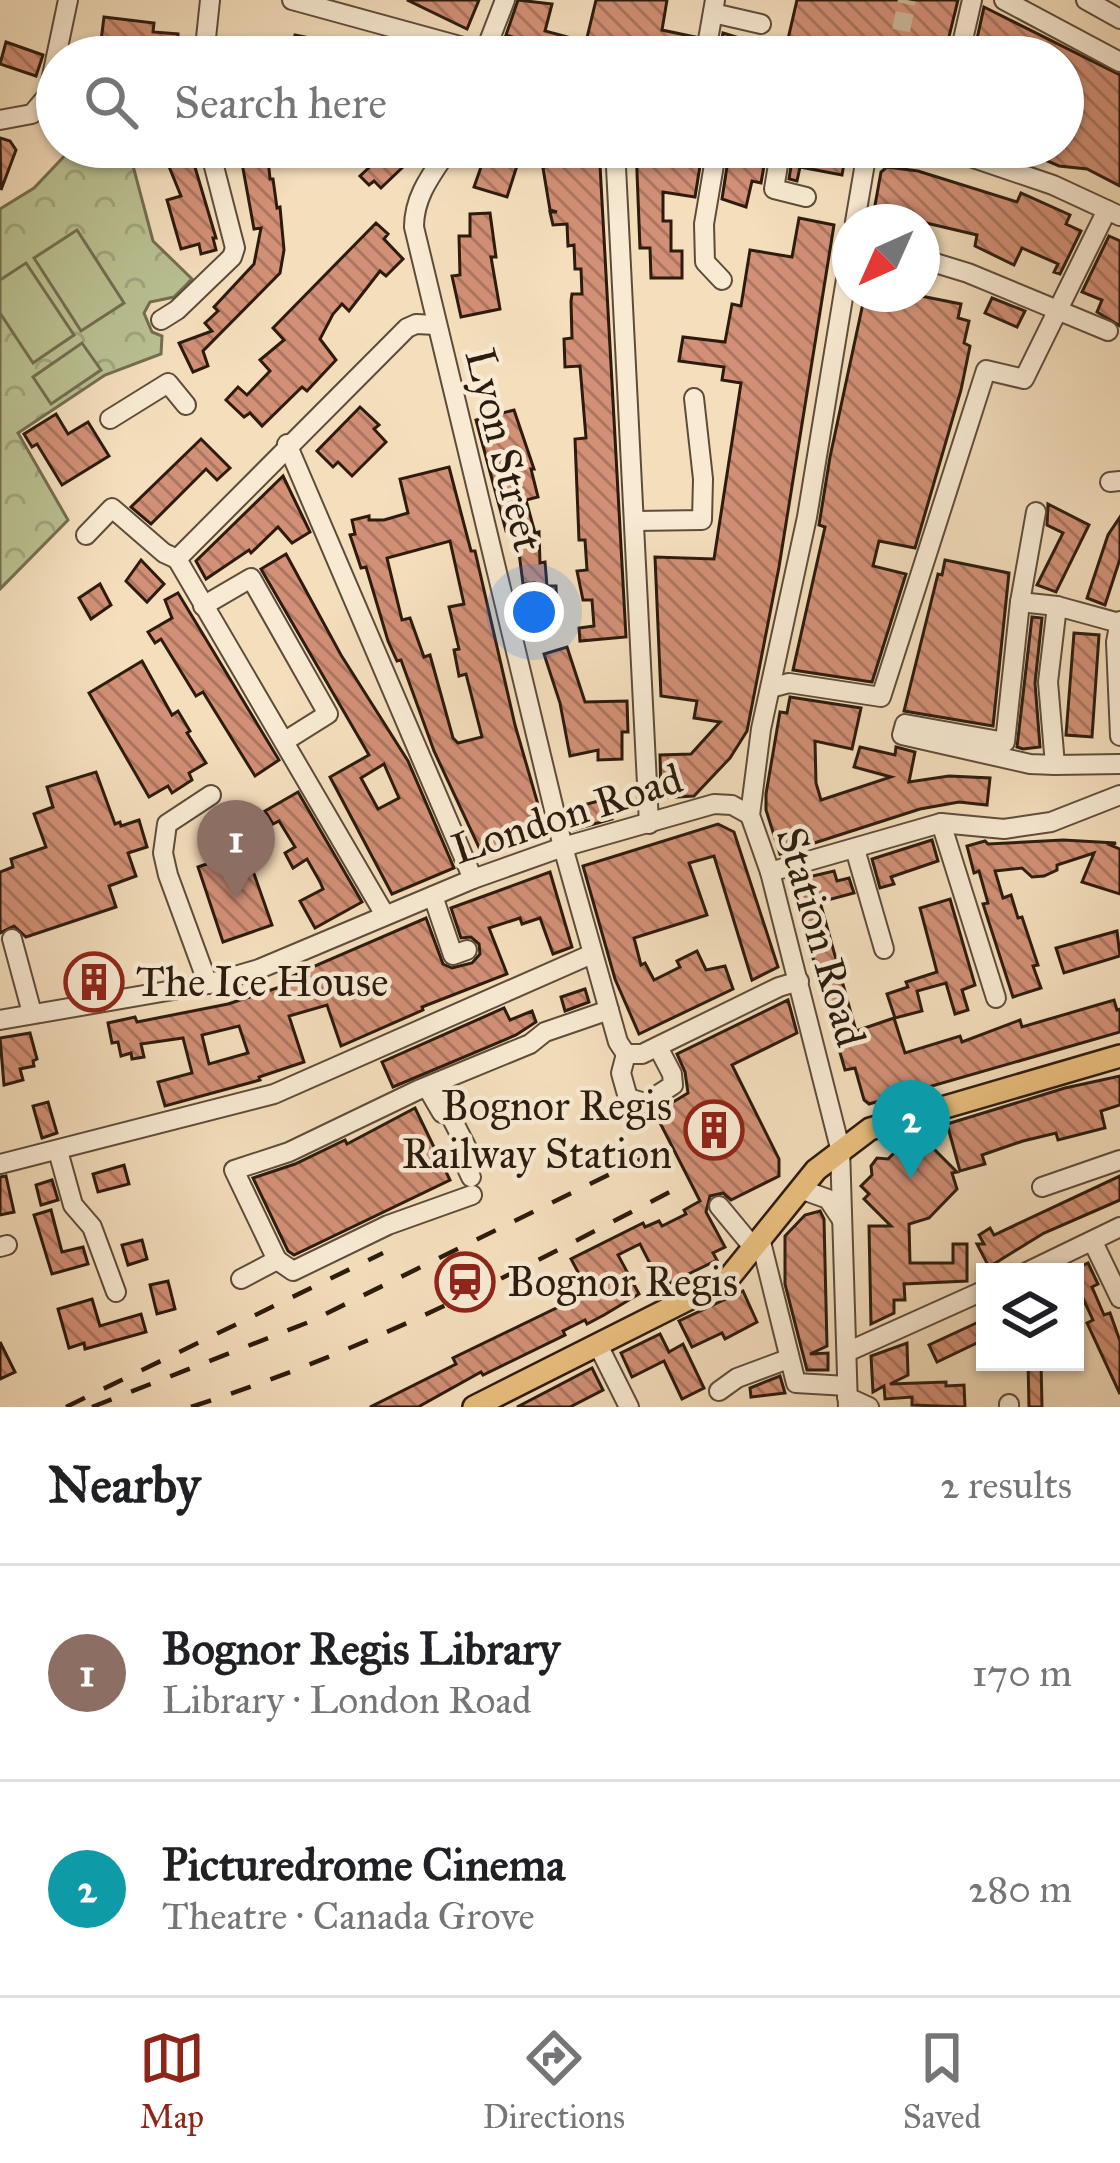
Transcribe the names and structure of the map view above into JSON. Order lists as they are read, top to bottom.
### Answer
{
  "streets": {
    "street": ["Lyon Street", "London Road", "Station Road"]
  },
  "crossings": [
    ["Lyon Street", "London Road"],
    ["London Road", "Station Road"]
  ],
  "places": {
    "building": ["The Ice House", "Bognor Regis Railway Station"],
    "station": ["Bognor Regis"]
  },
  "north": "bottom left",
  "page": {
    "search": "Search here",
    "pins": ["1", "2"],
    "heading": ["Nearby", "2 results"],
    "list": [
      {
        "mark": "1",
        "name": "Bognor Regis Library",
        "note": "Library · London Road",
        "value": "170 m"
      },
      {
        "mark": "2",
        "name": "Picturedrome Cinema",
        "note": "Theatre · Canada Grove",
        "value": "280 m"
      }
    ],
    "nav": ["Map", "Directions", "Saved"]
  }
}
